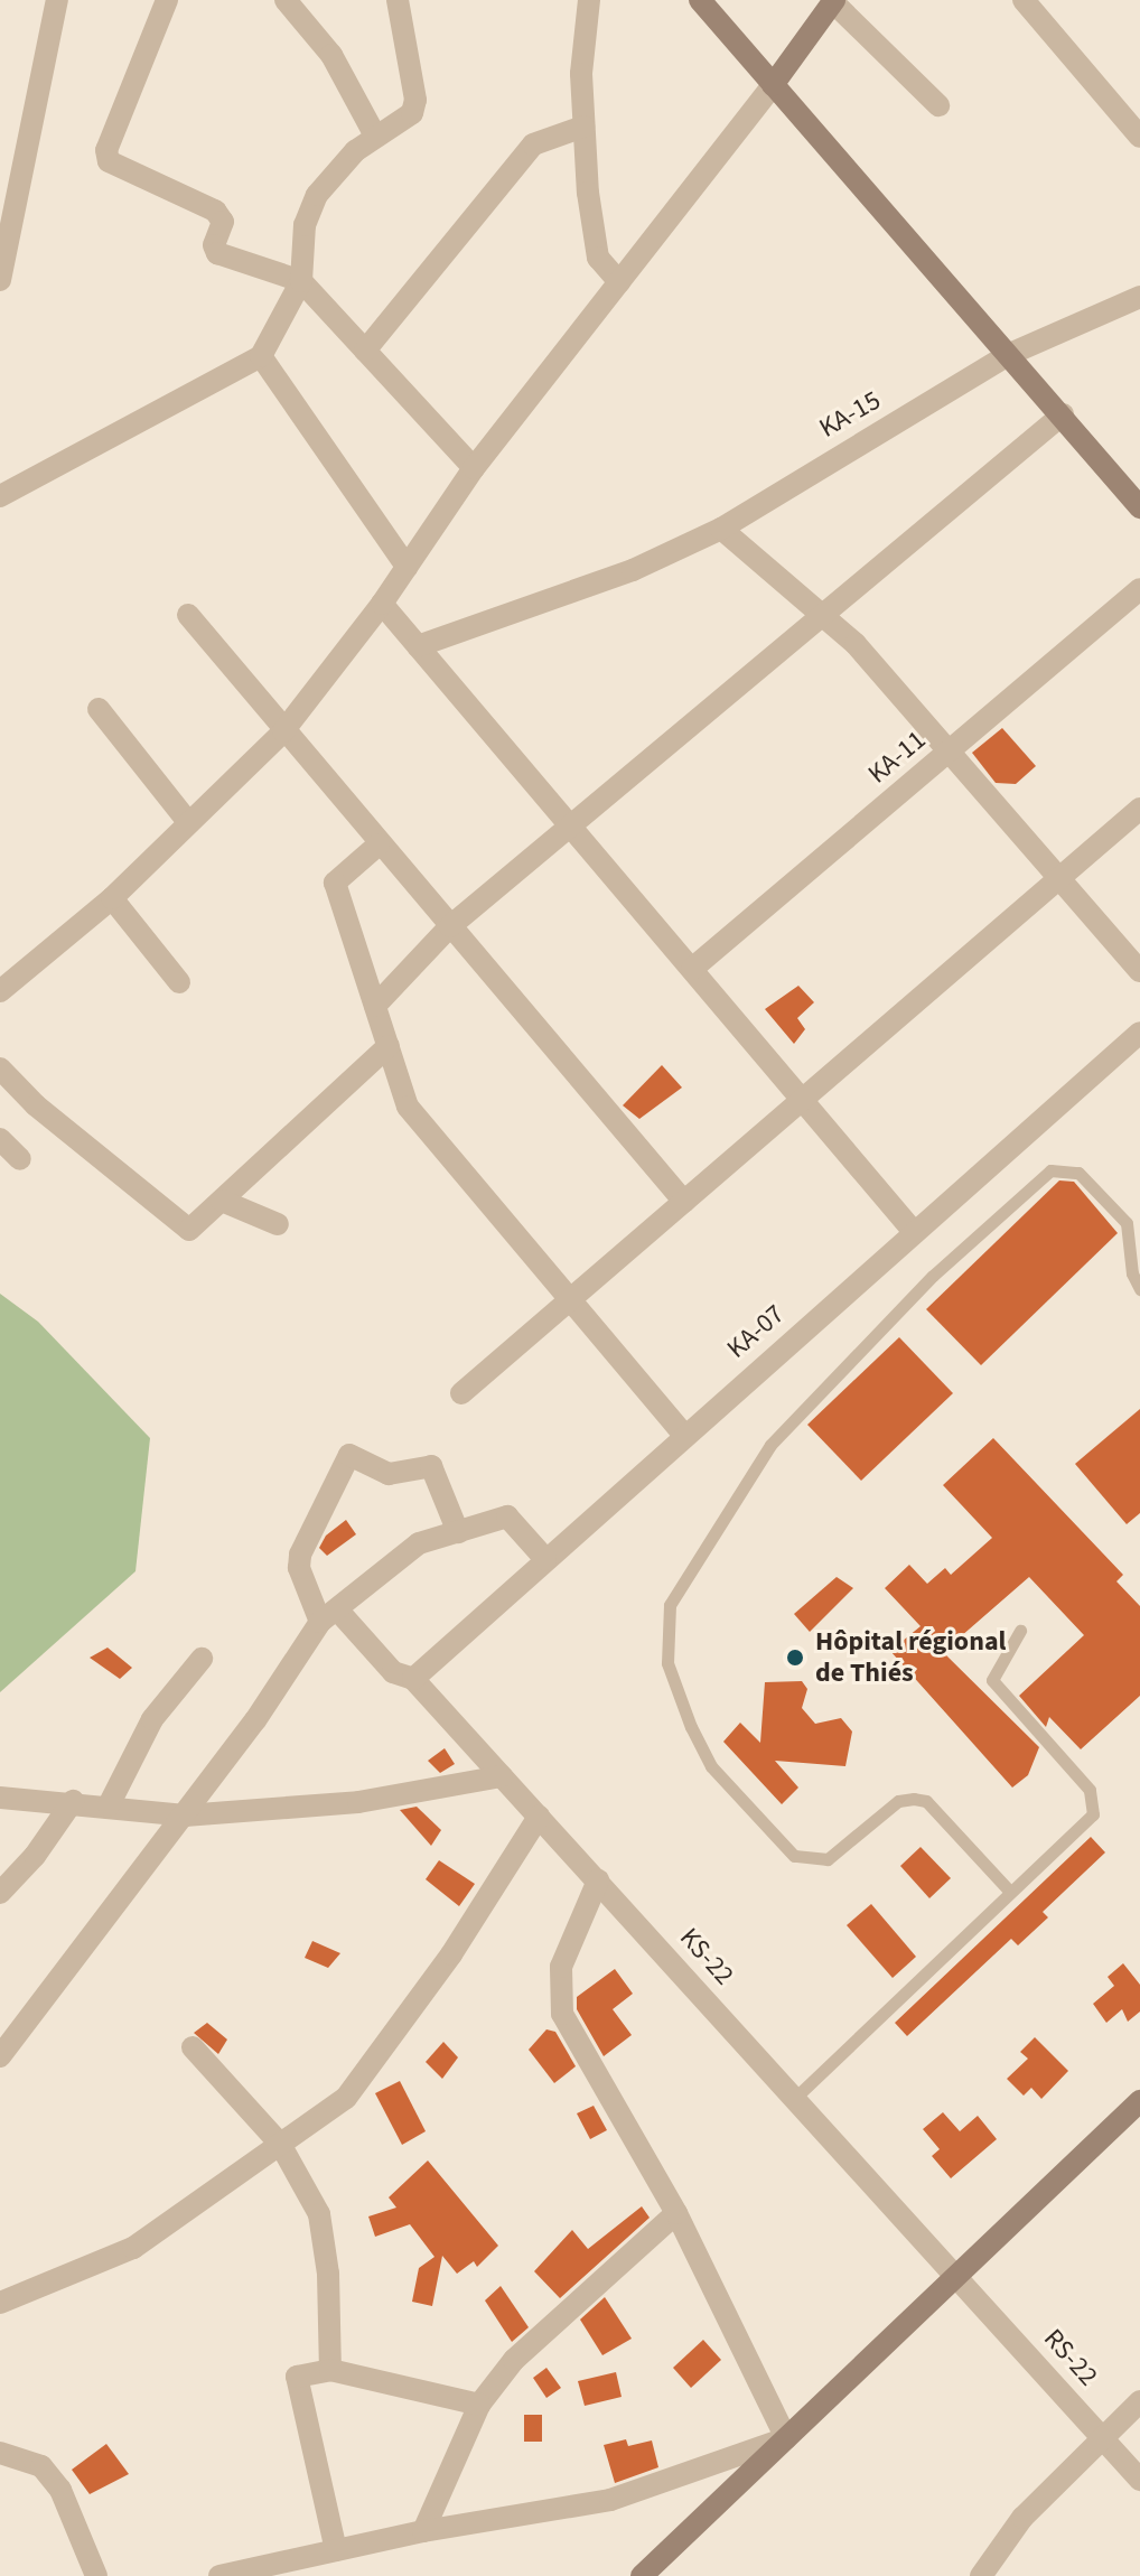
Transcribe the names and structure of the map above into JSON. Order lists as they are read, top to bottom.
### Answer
{
  "streets": {
    "street": [
      "KA-15",
      "KA-11",
      "KA-07",
      "KS-22",
      "RS-22"
    ]
  },
  "crossings": [
    ["KA-07", "KS-22"],
    ["KS-22", "RS-22"]
  ],
  "places": ["Hôpital régional de Thiés"]
}
